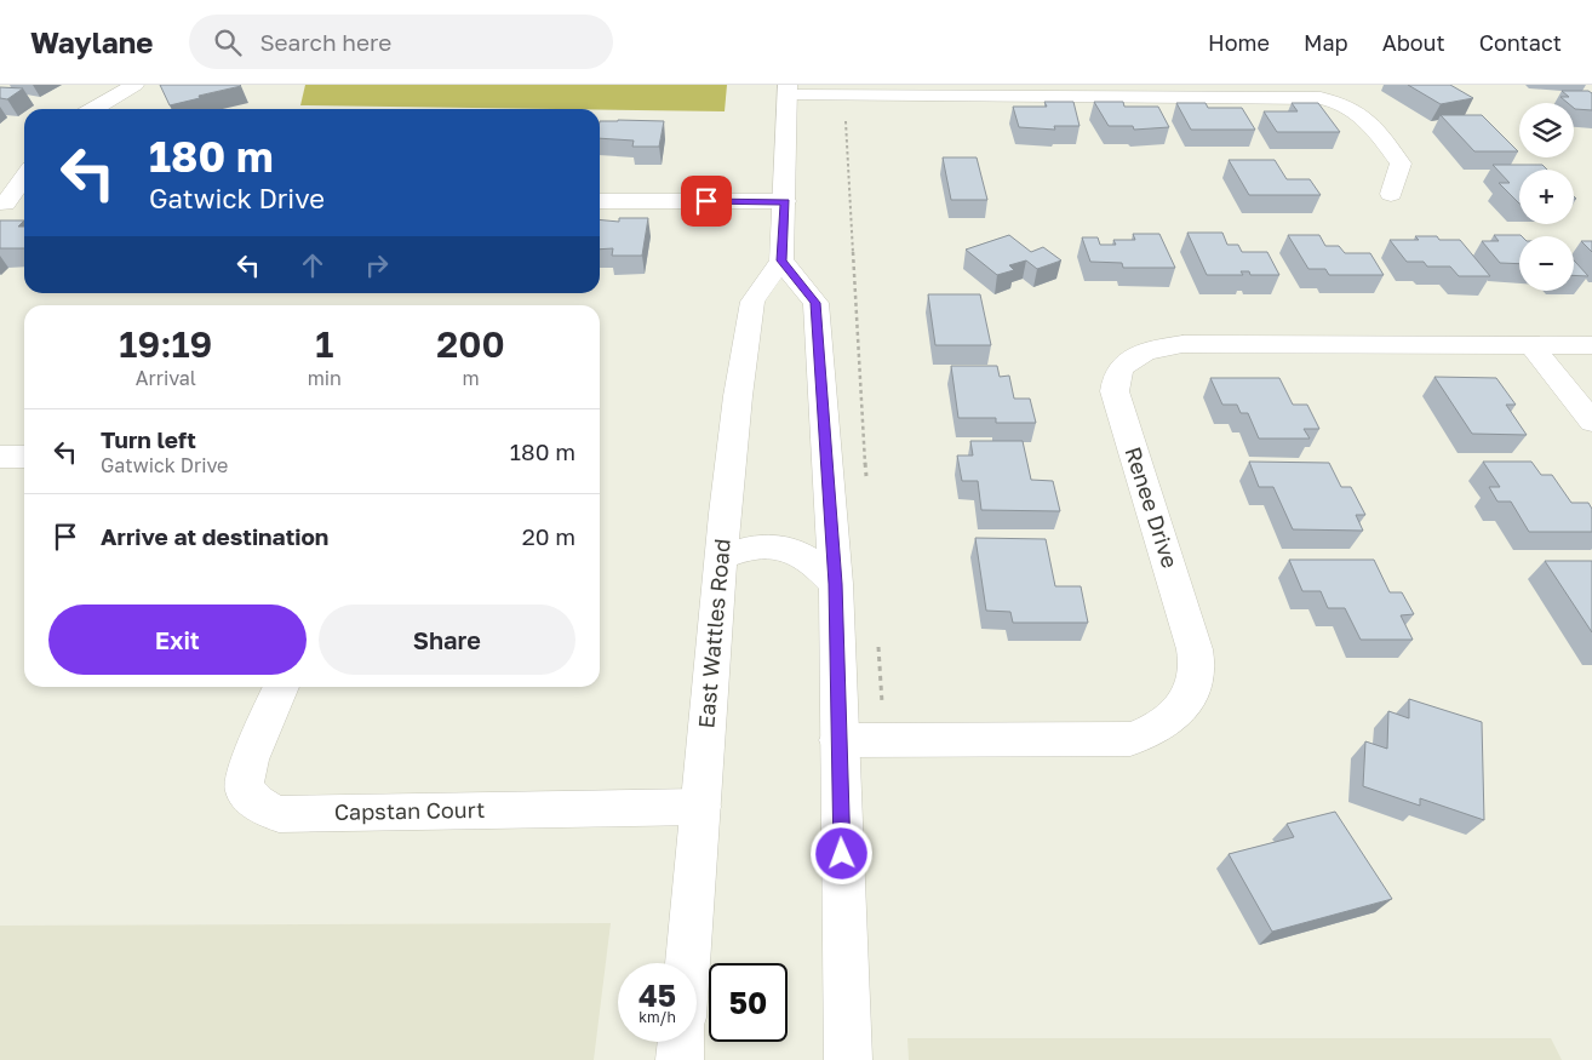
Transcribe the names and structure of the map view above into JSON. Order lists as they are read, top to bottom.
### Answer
{
  "streets": {
    "street": ["Renee Drive", "East Wattles Road", "Capstan Court"]
  },
  "crossings": [
    ["East Wattles Road", "Capstan Court"]
  ],
  "page": {
    "header": "Waylane",
    "search": "Search here",
    "nav": [
      "Home",
      "Map",
      "About",
      "Contact"
    ],
    "map_buttons": ["+", "−"],
    "turn": ["180 m", "Gatwick Drive"],
    "eta": [
      "19:19",
      "Arrival",
      "1",
      "min",
      "200",
      "m"
    ],
    "list": [
      {
        "name": "Turn left",
        "note": "Gatwick Drive",
        "value": "180 m"
      },
      {
        "name": "Arrive at destination",
        "value": "20 m"
      }
    ],
    "buttons": ["Exit", "Share"],
    "speed": "45 km/h",
    "limit": "50"
  }
}
